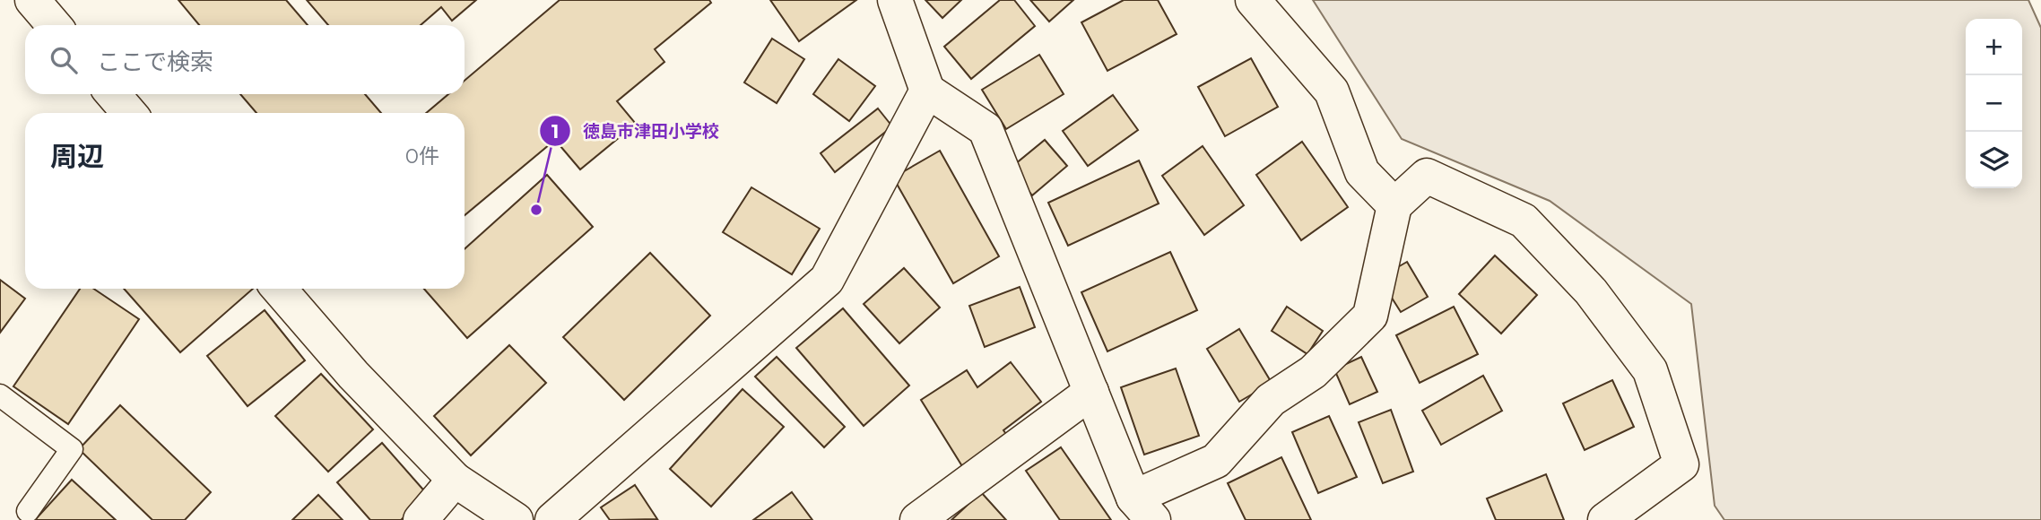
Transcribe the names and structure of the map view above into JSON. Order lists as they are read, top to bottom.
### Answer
{
  "places": ["徳島市津田小学校"],
  "page": {
    "map_buttons": ["+", "−"],
    "search": "ここで検索",
    "heading": ["周辺", "0件"]
  }
}
